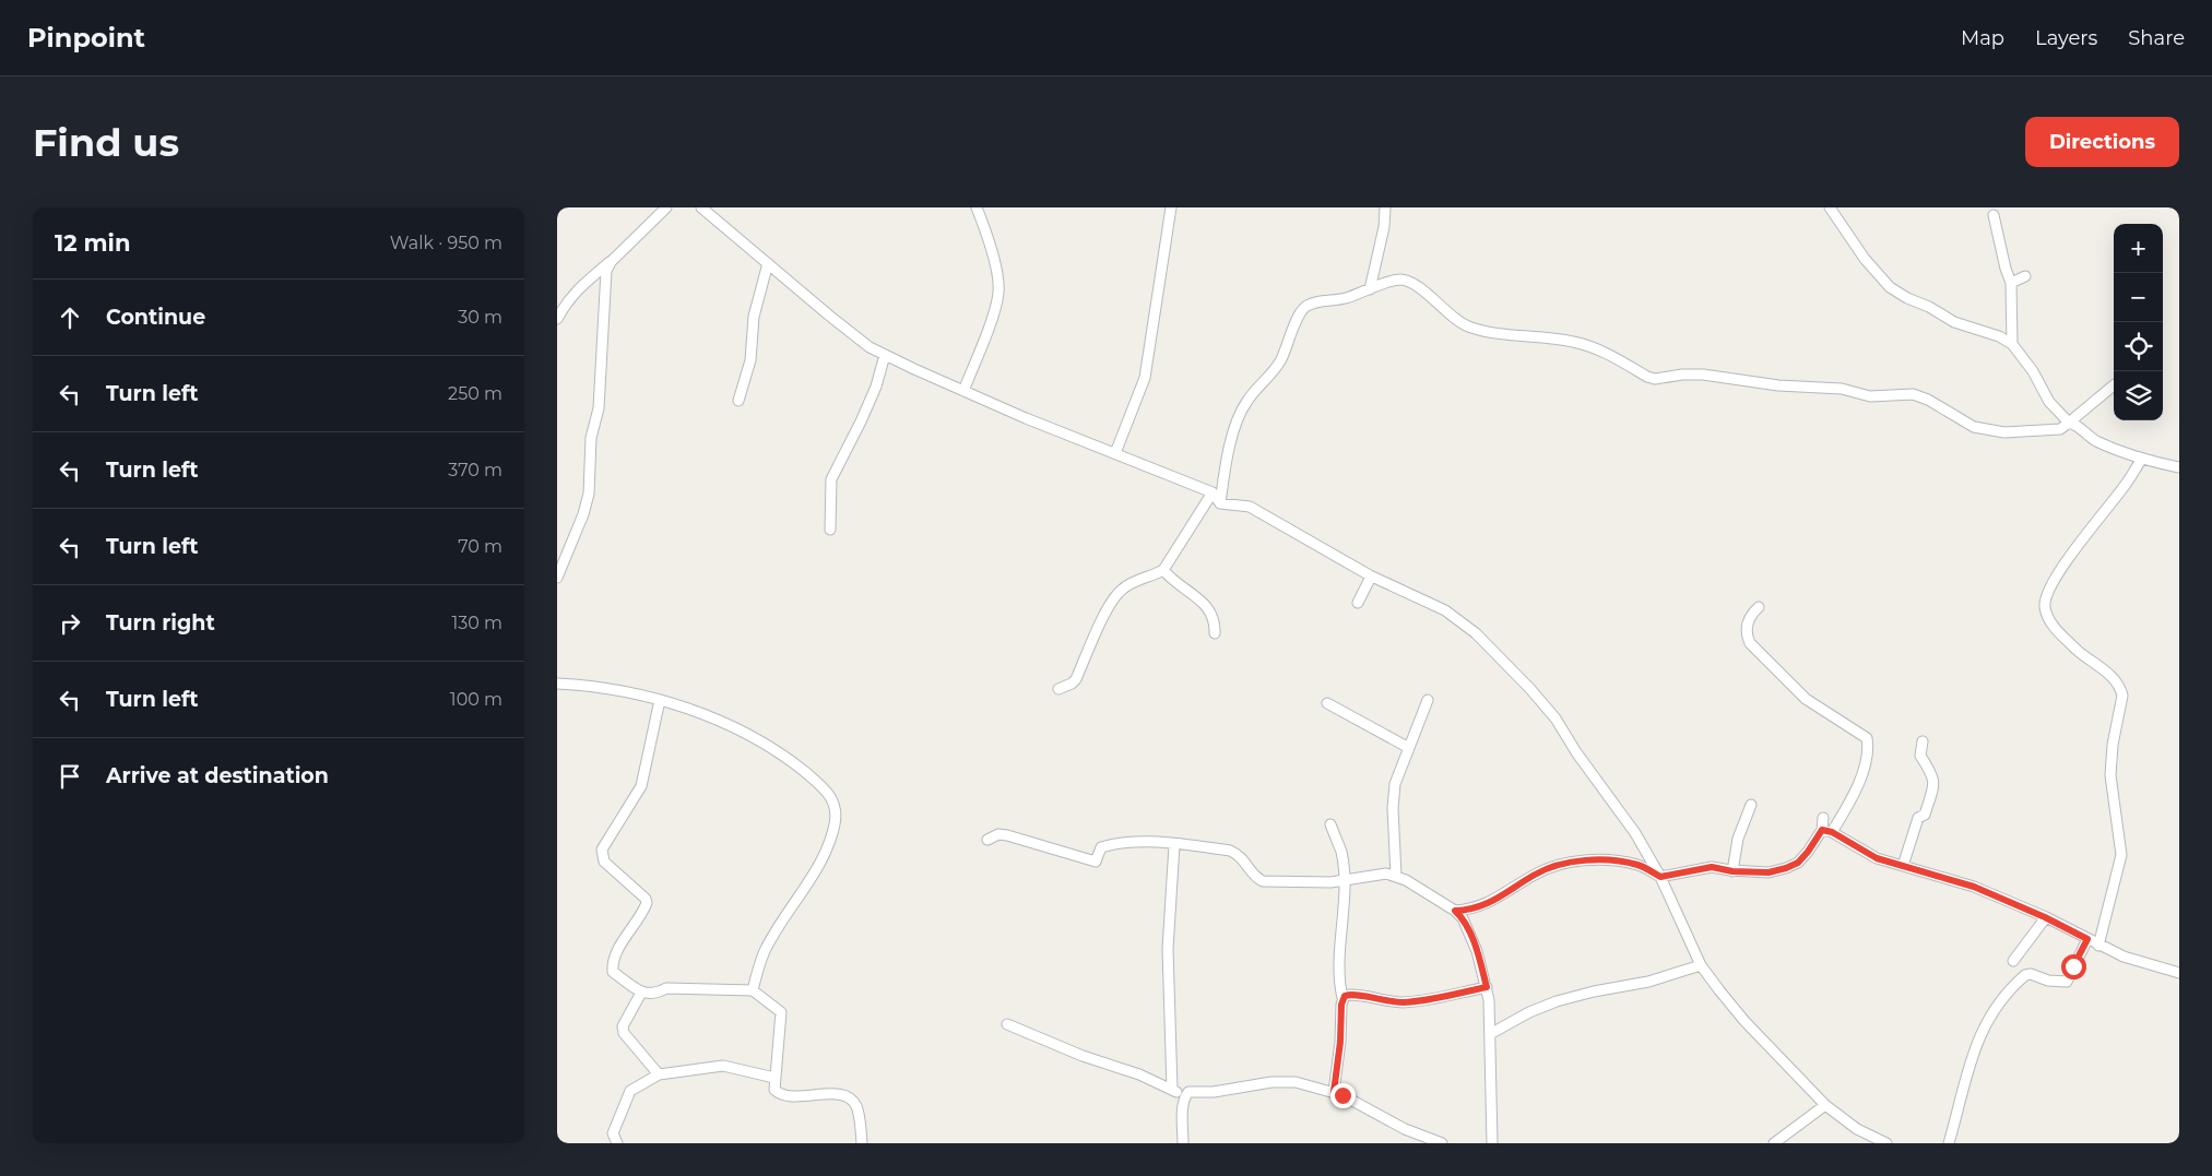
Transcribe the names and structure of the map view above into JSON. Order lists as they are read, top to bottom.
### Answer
{
  "page": {
    "header": "Pinpoint",
    "nav": ["Map", "Layers", "Share"],
    "buttons": "Directions",
    "title": "Find us",
    "heading": ["12 min", "Walk · 950 m"],
    "map_buttons": ["+", "−"],
    "list": [
      ["Continue", "30 m"],
      ["Turn left", "250 m"],
      ["Turn left", "370 m"],
      ["Turn left", "70 m"],
      ["Turn right", "130 m"],
      ["Turn left", "100 m"],
      "Arrive at destination"
    ]
  }
}
